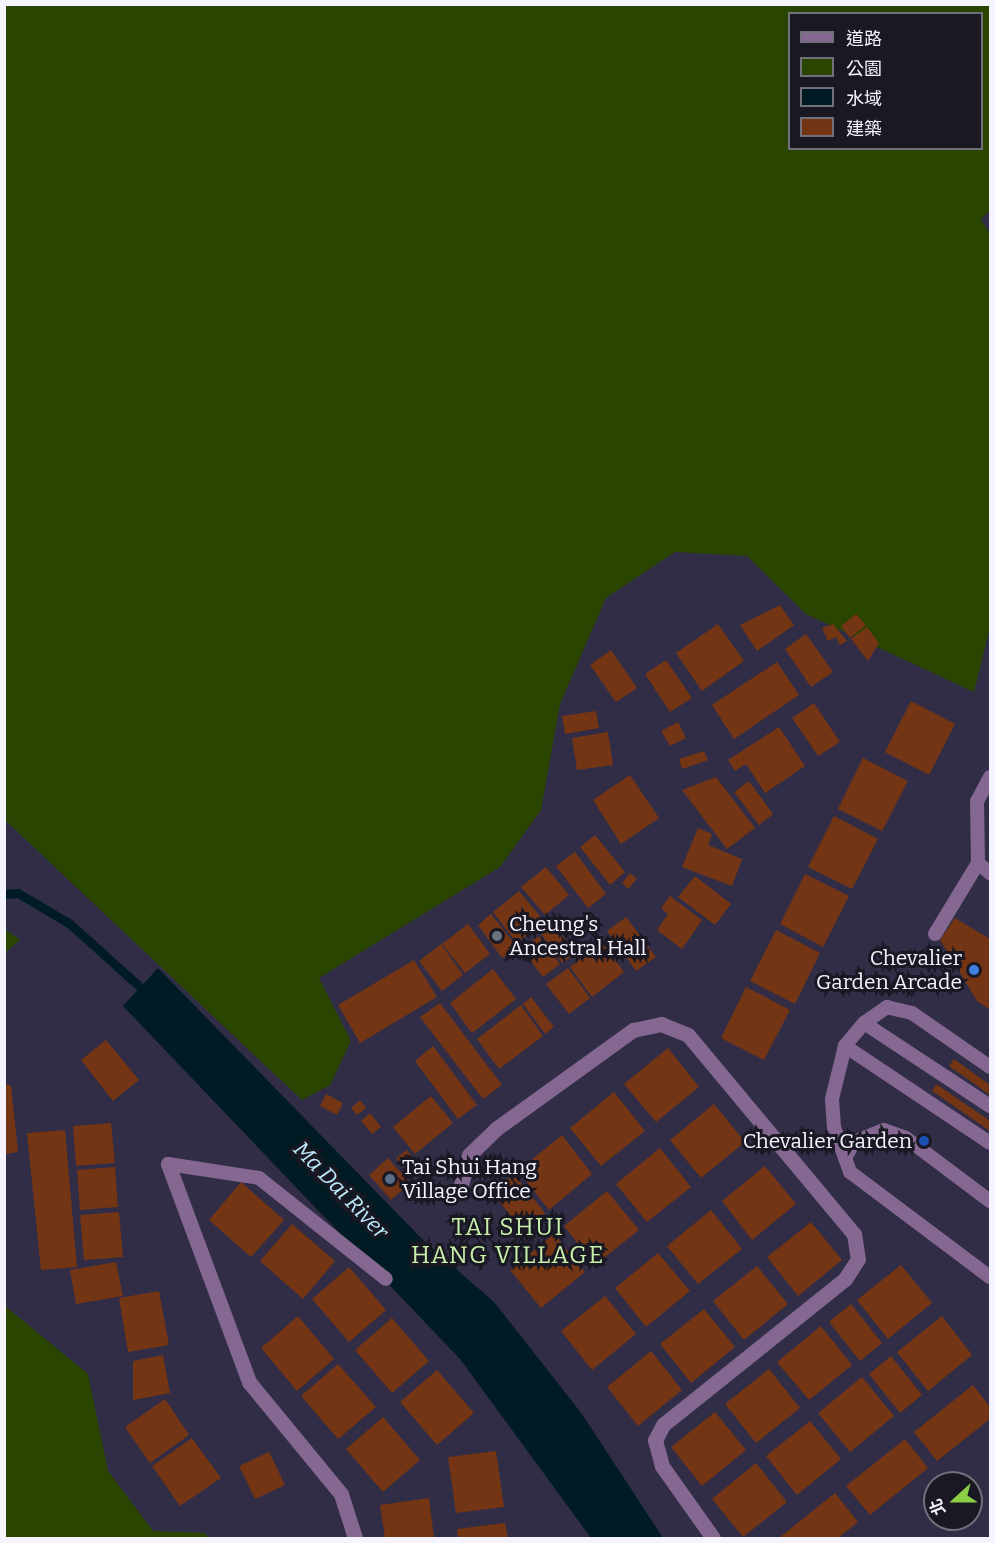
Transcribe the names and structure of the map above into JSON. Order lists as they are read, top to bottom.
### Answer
{
  "districts": ["TAI SHUI HANG VILLAGE"],
  "water": ["Ma Dai River"],
  "places": [
    "Cheung's Ancestral Hall",
    "Chevalier Garden Arcade",
    "Chevalier Garden",
    "Tai Shui Hang Village Office"
  ],
  "legend": [
    "道路",
    "公園",
    "水域",
    "建築"
  ],
  "north": "left"
}
